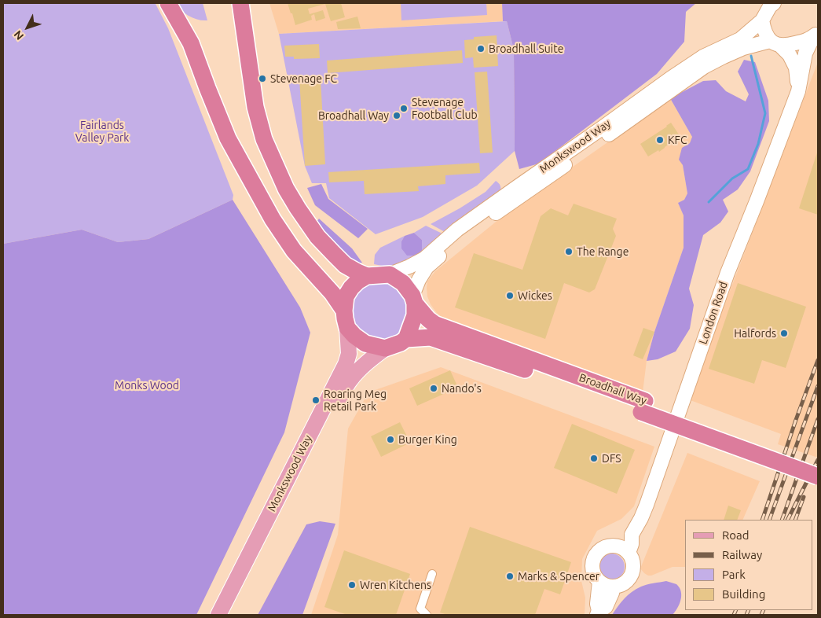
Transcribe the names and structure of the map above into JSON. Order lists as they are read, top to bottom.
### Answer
{
  "streets": {
    "highway": ["Broadhall Way"],
    "main road": ["Monkswood Way", "London Road"]
  },
  "crossings": [
    ["Monkswood Way", "London Road"],
    ["Monkswood Way", "Broadhall Way"]
  ],
  "parks": ["Fairlands Valley Park", "Monks Wood"],
  "places": [
    "Broadhall Suite",
    "Stevenage FC",
    "Stevenage Football Club",
    "Broadhall Way",
    "KFC",
    "The Range",
    "Wickes",
    "Halfords",
    "Nando's",
    "Roaring Meg Retail Park",
    "Burger King",
    "DFS",
    "Marks & Spencer",
    "Wren Kitchens"
  ],
  "legend": [
    "Road",
    "Railway",
    "Park",
    "Building"
  ],
  "north": "bottom left"
}
